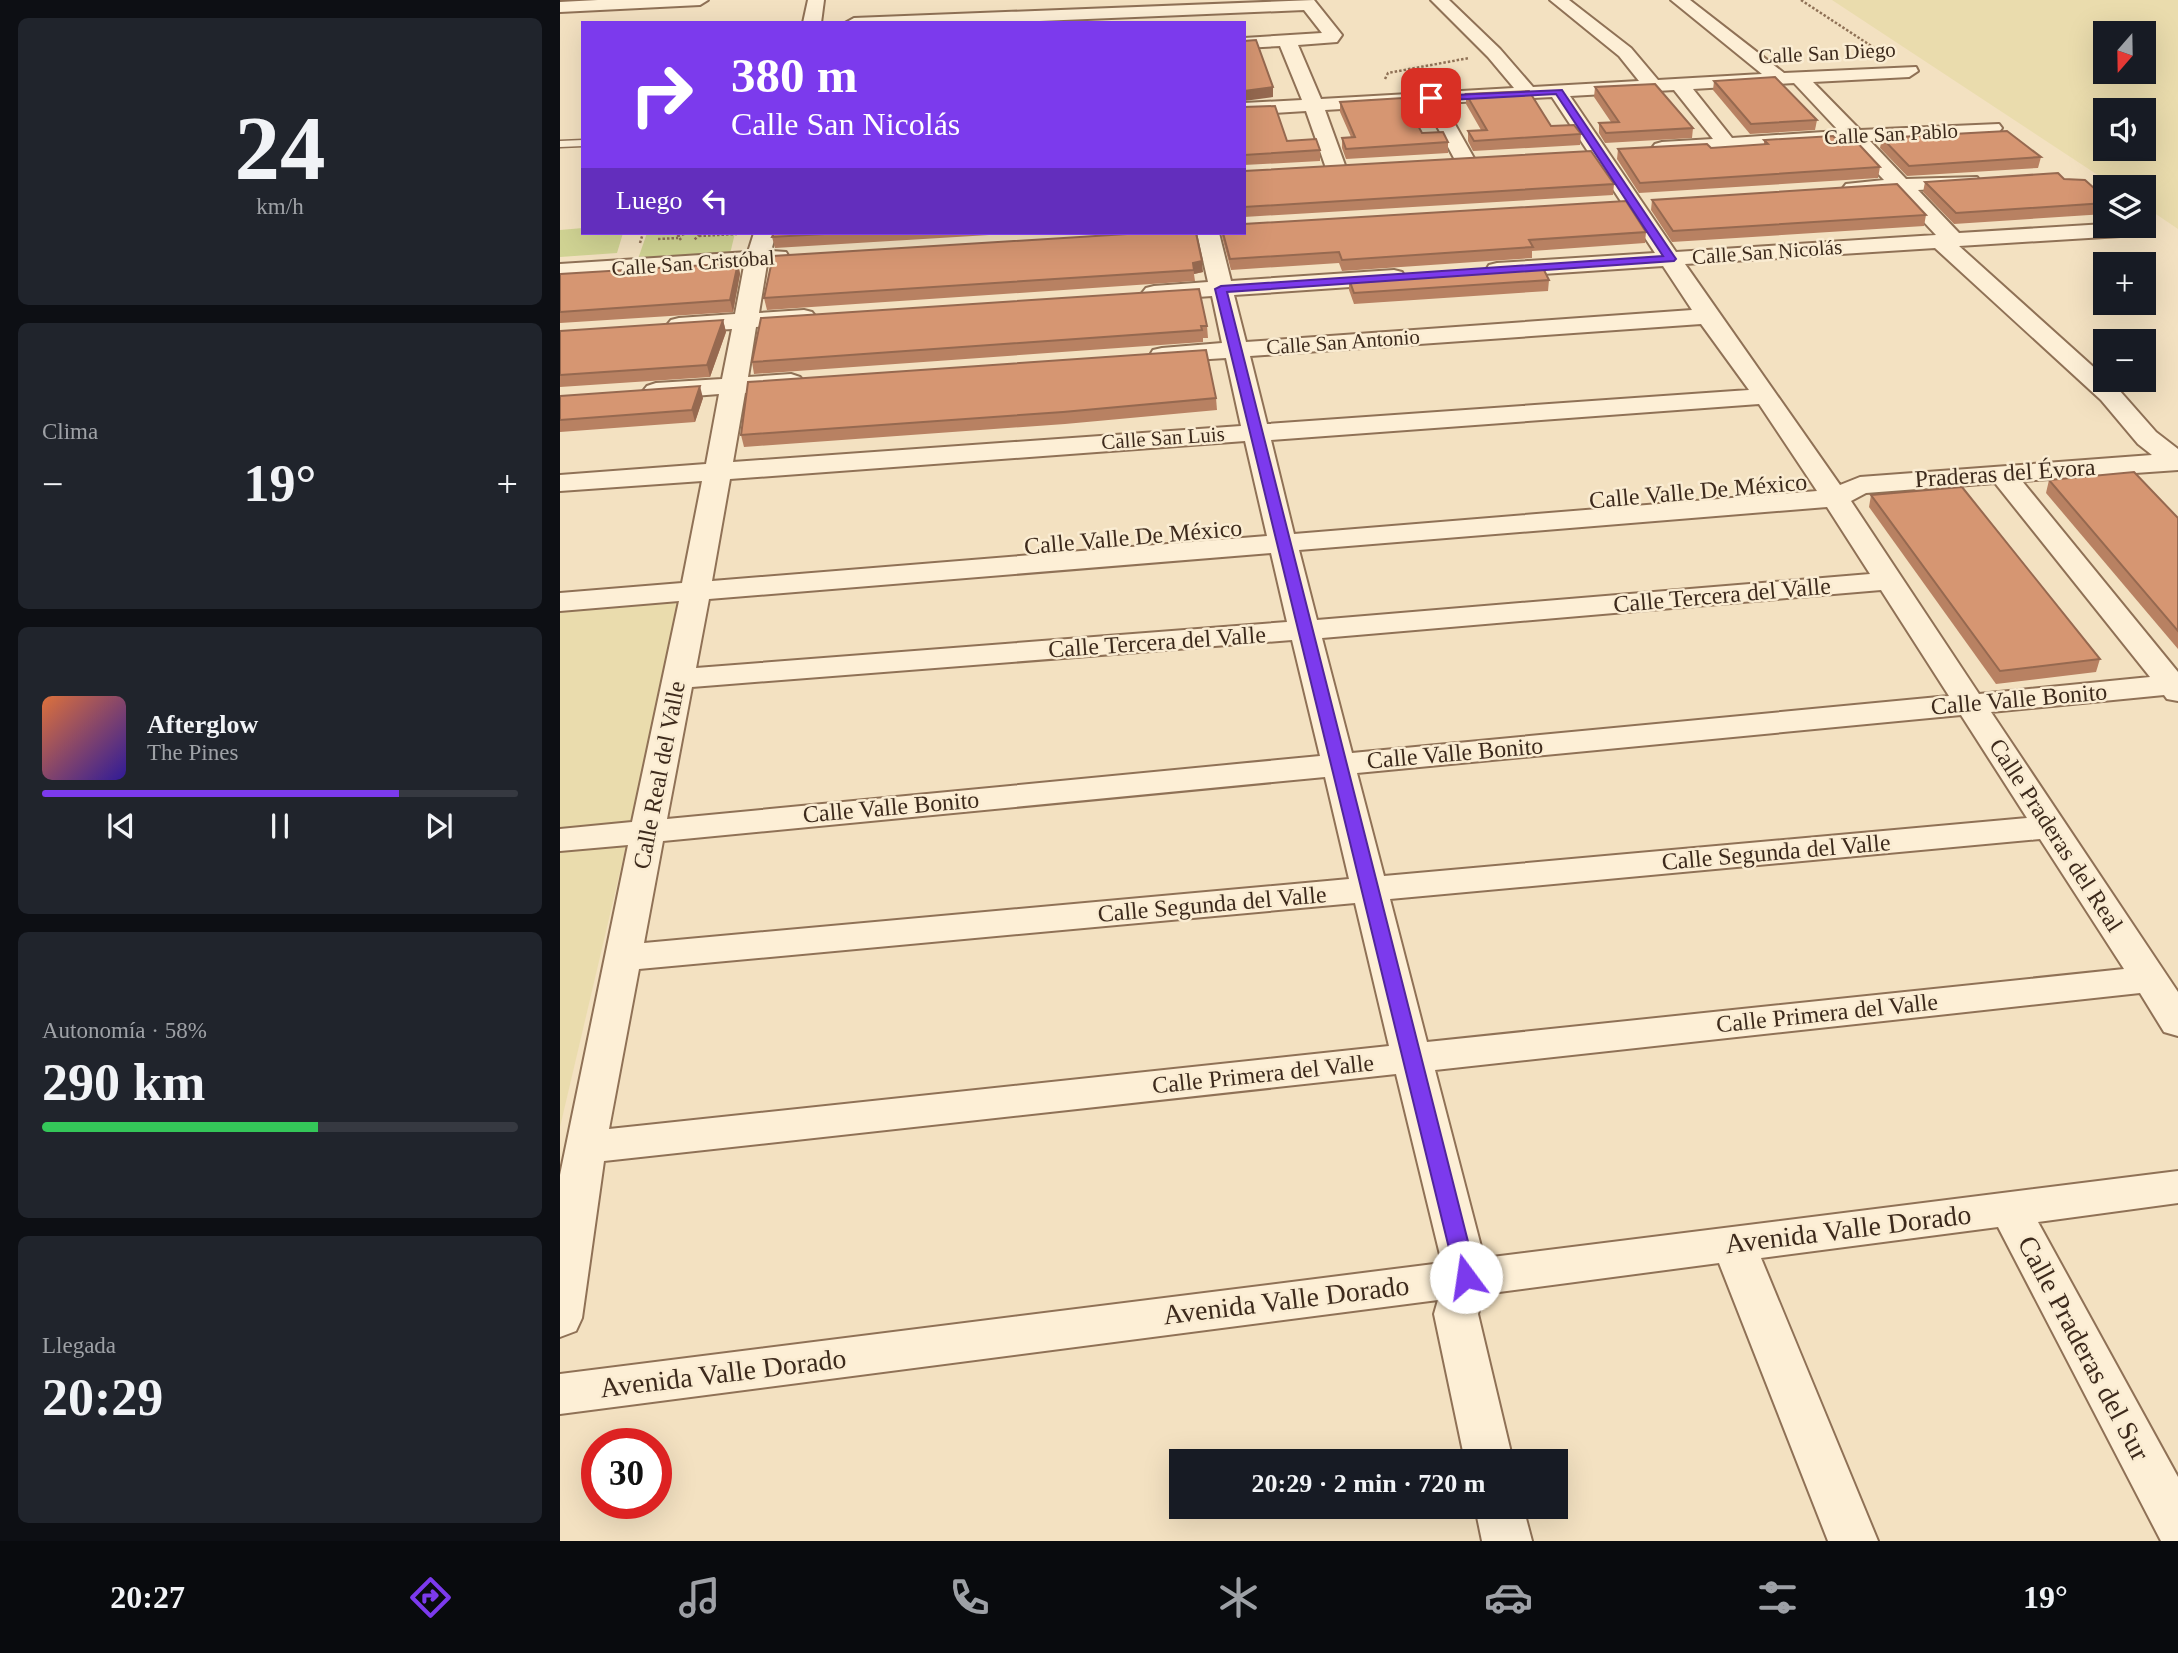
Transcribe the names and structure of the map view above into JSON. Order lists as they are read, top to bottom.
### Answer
{
  "streets": {
    "street": [
      "Calle San Diego",
      "Calle San Pablo",
      "Calle San Nicolás",
      "Calle San Cristóbal",
      "Calle San Antonio",
      "Calle San Luis",
      "Praderas del Évora",
      "Calle Valle De México",
      "Calle Tercera del Valle",
      "Calle Valle Bonito",
      "Calle Real del Valle",
      "Calle Praderas del Real",
      "Calle Segunda del Valle",
      "Calle Primera del Valle",
      "Avenida Valle Dorado",
      "Calle Praderas del Sur"
    ]
  },
  "crossings": [
    ["Calle San Diego", "Calle Praderas del Real"],
    ["Calle San Pablo", "Calle Praderas del Real"],
    ["Calle San Nicolás", "Calle Praderas del Real"],
    ["Calle San Cristóbal", "Calle Real del Valle"],
    ["Calle San Antonio", "Calle Praderas del Real"],
    ["Calle San Luis", "Calle Real del Valle"],
    ["Calle San Luis", "Calle Praderas del Real"],
    ["Praderas del Évora", "Calle Valle De México"],
    ["Praderas del Évora", "Calle Praderas del Real"],
    ["Calle Valle De México", "Calle Real del Valle"],
    ["Calle Valle De México", "Calle Praderas del Real"],
    ["Calle Tercera del Valle", "Calle Real del Valle"],
    ["Calle Tercera del Valle", "Calle Praderas del Real"],
    ["Calle Valle Bonito", "Calle Real del Valle"],
    ["Calle Valle Bonito", "Calle Praderas del Real"],
    ["Calle Real del Valle", "Calle Segunda del Valle"],
    ["Calle Real del Valle", "Calle Primera del Valle"],
    ["Calle Praderas del Real", "Calle Segunda del Valle"],
    ["Calle Praderas del Real", "Calle Primera del Valle"],
    ["Avenida Valle Dorado", "Calle Praderas del Sur"]
  ],
  "north": "bottom",
  "page": {
    "tile": [
      ["24", "km/h"],
      "Clima",
      ["Autonomía · 58%", "290 km"],
      ["Llegada", "20:29"]
    ],
    "map_buttons": ["+", "−"],
    "turn": ["380 m", "Calle San Nicolás"],
    "then": "Luego",
    "heat": ["−", "19°", "+"],
    "song": ["Afterglow", "The Pines"],
    "limit": "30",
    "trip": "20:29 · 2 min · 720 m",
    "tabs": ["20:27", "19°"]
  }
}
